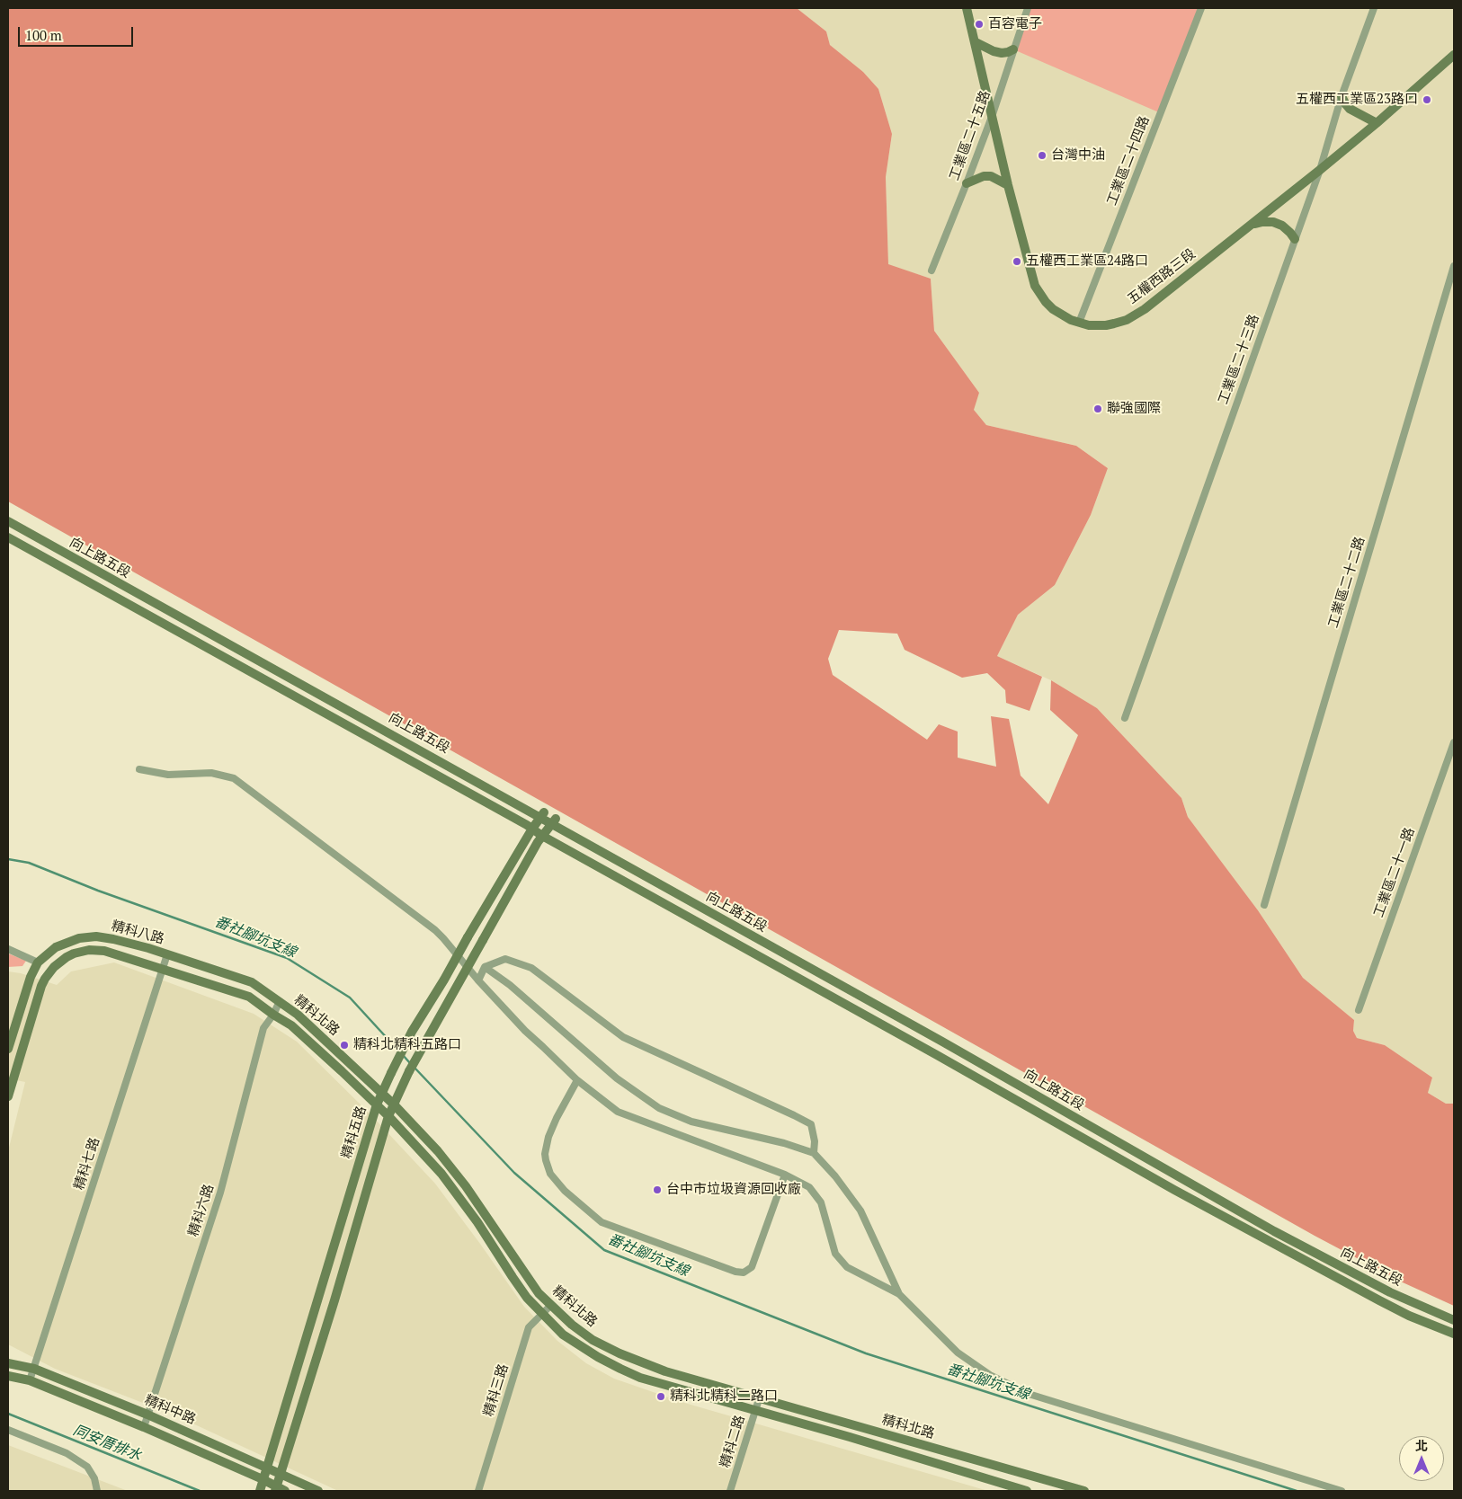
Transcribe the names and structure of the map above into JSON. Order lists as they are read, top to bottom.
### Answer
{
  "streets": {
    "street": [
      "工業區二十五路",
      "工業區二十四路",
      "五權西路三段",
      "工業區二十三路",
      "向上路五段",
      "工業區二十二路",
      "工業區二十一路",
      "精科八路",
      "精科北路",
      "精科五路",
      "精科七路",
      "精科六路",
      "精科三路",
      "精科中路",
      "精科二路"
    ]
  },
  "crossings": [
    ["工業區二十五路", "五權西路三段"],
    ["工業區二十四路", "五權西路三段"],
    ["五權西路三段", "工業區二十三路"],
    ["向上路五段", "精科五路"],
    ["精科八路", "精科北路"],
    ["精科八路", "精科七路"],
    ["精科北路", "精科五路"],
    ["精科北路", "精科七路"],
    ["精科北路", "精科六路"],
    ["精科北路", "精科三路"],
    ["精科北路", "精科二路"],
    ["精科五路", "精科中路"],
    ["精科七路", "精科中路"],
    ["精科六路", "精科中路"]
  ],
  "water": ["番社腳坑支線", "同安厝排水"],
  "places": [
    "百容電子",
    "五權西工業區23路口",
    "台灣中油",
    "五權西工業區24路口",
    "聯強國際",
    "精科北精科五路口",
    "台中市垃圾資源回收廠",
    "精科北精科二路口"
  ],
  "scale_bar": "100 m",
  "north": "top"
}
